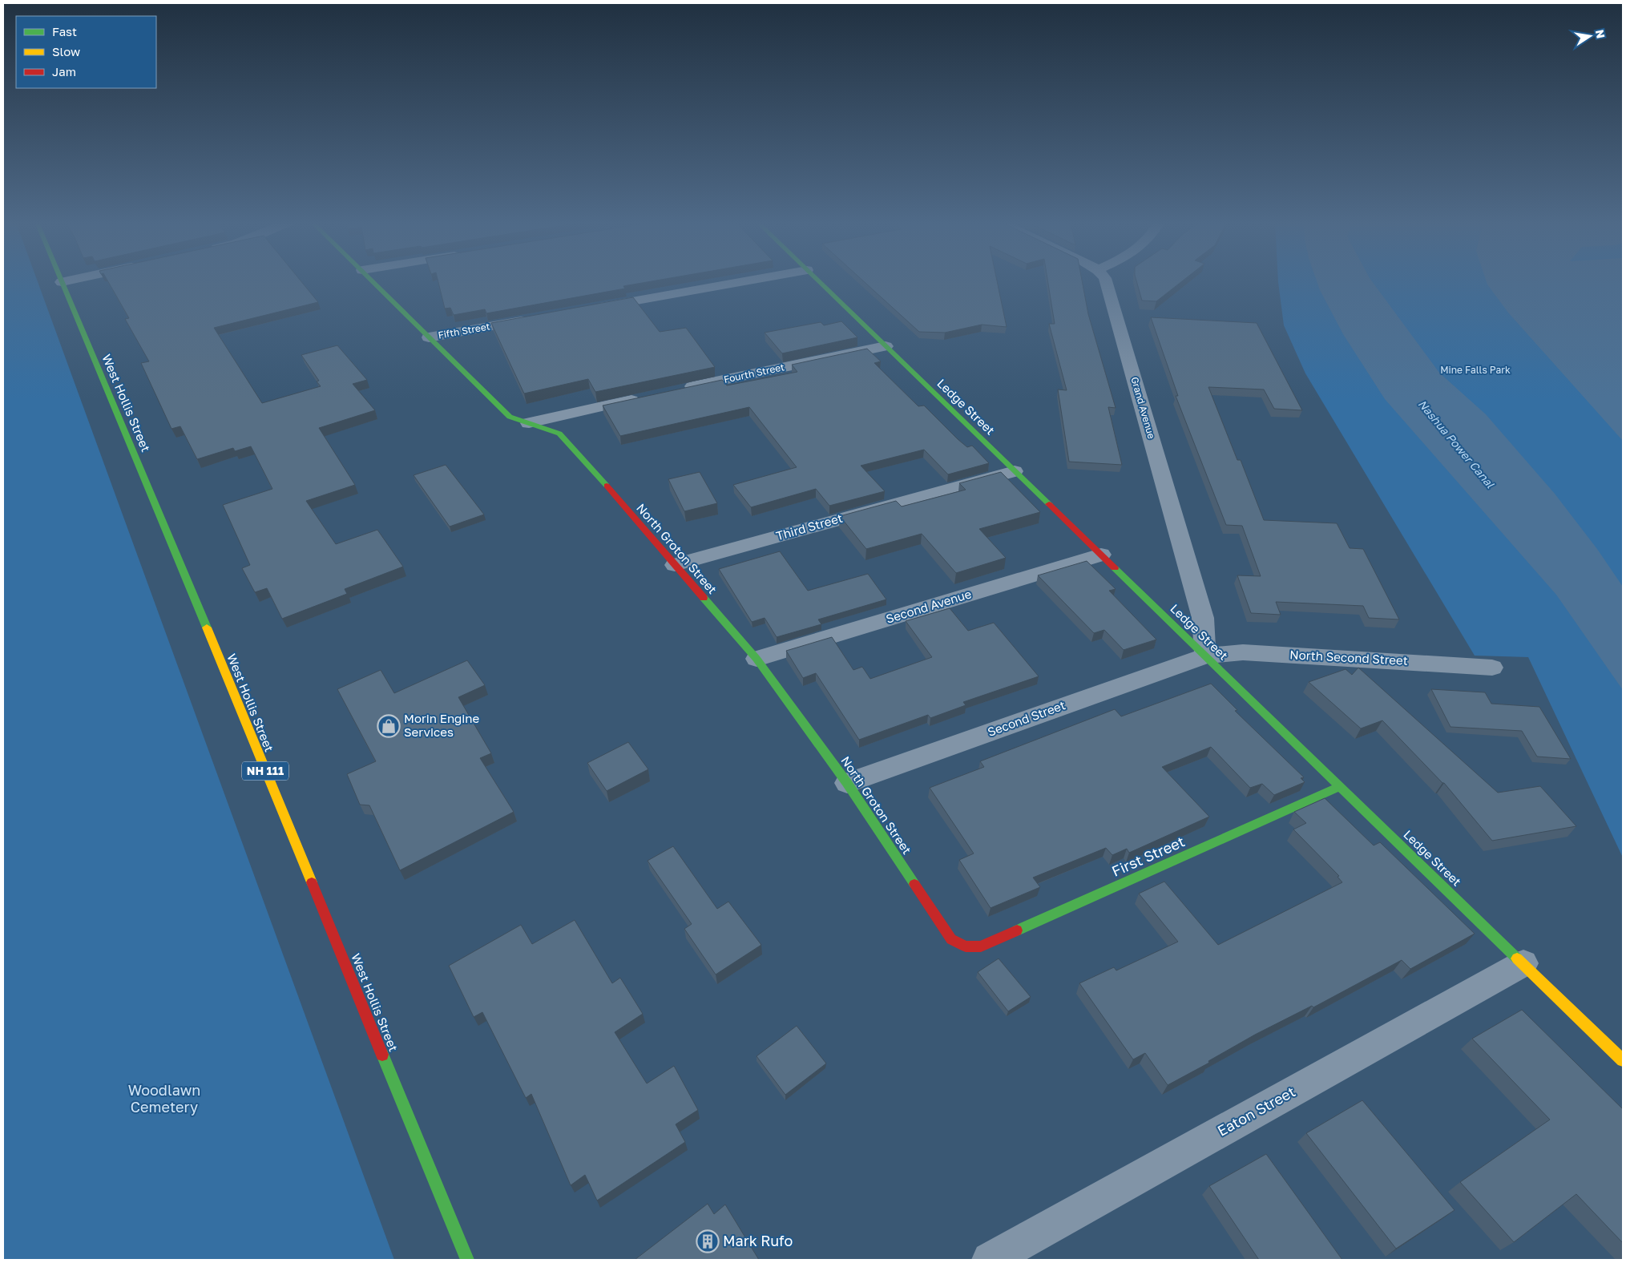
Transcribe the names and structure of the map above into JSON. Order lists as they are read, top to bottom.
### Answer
{
  "streets": {
    "street": [
      "Fifth Street",
      "Fourth Street",
      "West Hollis Street",
      "Ledge Street",
      "Grand Avenue",
      "Third Street",
      "North Groton Street",
      "Second Avenue",
      "North Second Street",
      "Second Street",
      "NH 111",
      "First Street",
      "Eaton Street"
    ]
  },
  "crossings": [
    ["Fifth Street", "North Groton Street"],
    ["Fourth Street", "Ledge Street"],
    ["Ledge Street", "Grand Avenue"],
    ["Ledge Street", "Third Street"],
    ["Ledge Street", "Second Avenue"],
    ["Ledge Street", "North Second Street"],
    ["Ledge Street", "Second Street"],
    ["Ledge Street", "First Street"],
    ["Ledge Street", "Eaton Street"],
    ["Grand Avenue", "North Second Street"],
    ["Grand Avenue", "Second Street"],
    ["Third Street", "North Groton Street"],
    ["North Groton Street", "Second Avenue"],
    ["North Groton Street", "Second Street"],
    ["North Groton Street", "First Street"],
    ["North Second Street", "Second Street"]
  ],
  "water": ["Nashua Power Canal"],
  "parks": ["Mine Falls Park", "Woodlawn Cemetery"],
  "places": {
    "shop": ["Morin Engine Services"],
    "building": ["Mark Rufo"]
  },
  "legend": ["Fast", "Slow", "Jam"],
  "north": "right"
}
